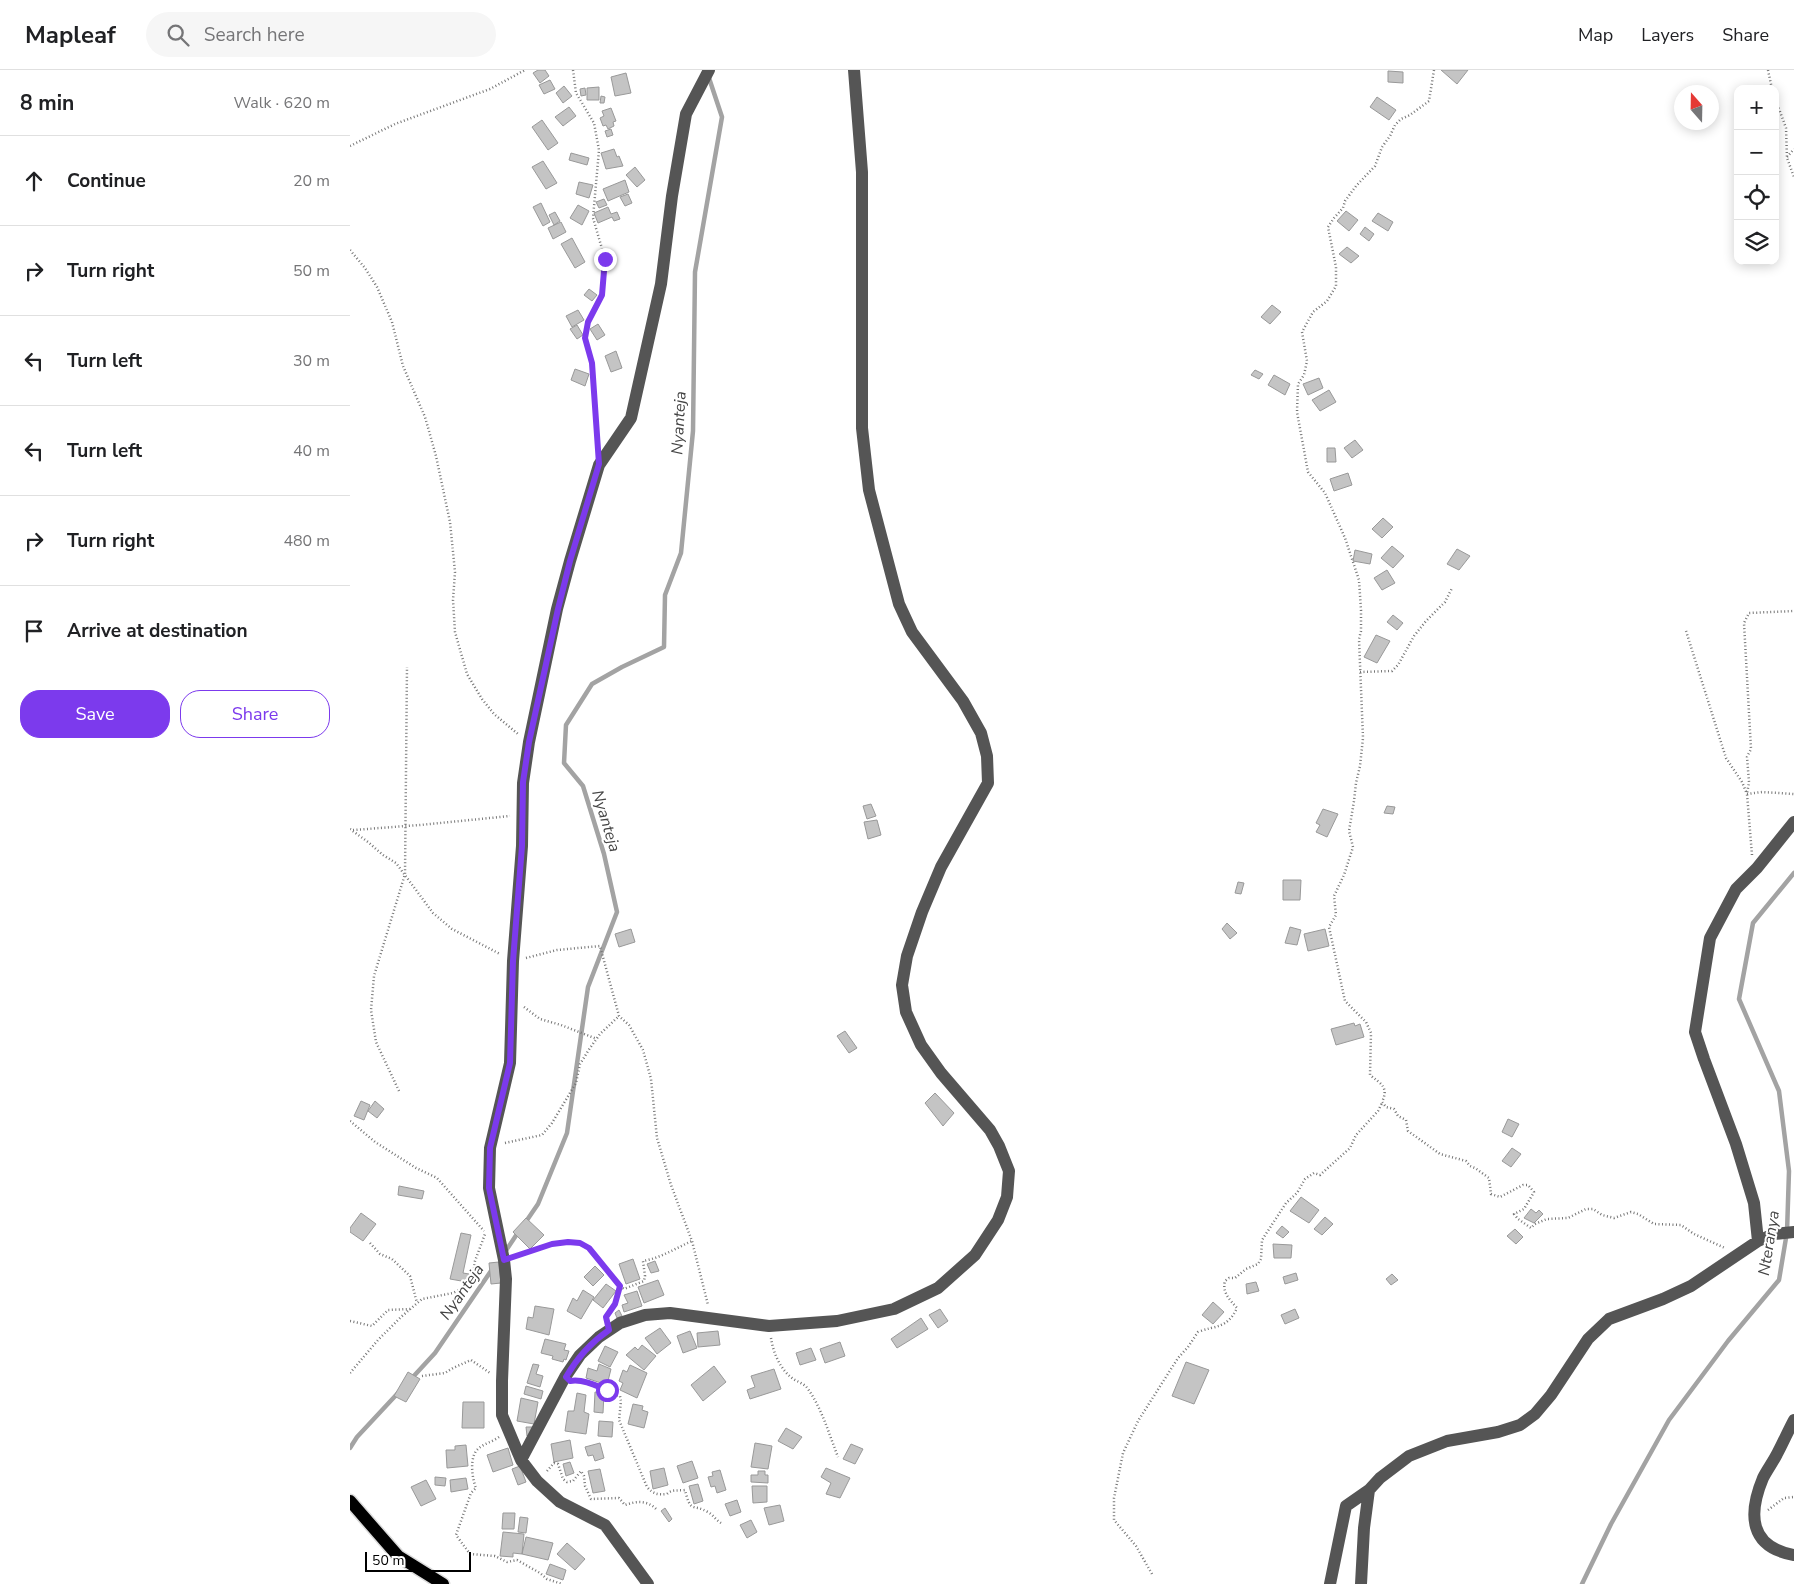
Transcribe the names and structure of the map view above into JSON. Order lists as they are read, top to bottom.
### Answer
{
  "water": ["Nyanteja", "Nteranya"],
  "scale_bar": "50 m",
  "north": "top",
  "page": {
    "header": "Mapleaf",
    "search": "Search here",
    "nav": ["Map", "Layers", "Share"],
    "heading": ["8 min", "Walk · 620 m"],
    "map_buttons": ["+", "−"],
    "list": [
      ["Continue", "20 m"],
      ["Turn right", "50 m"],
      ["Turn left", "30 m"],
      ["Turn left", "40 m"],
      ["Turn right", "480 m"],
      "Arrive at destination"
    ],
    "buttons": ["Save", "Share"],
    "scale": "50 m"
  }
}
